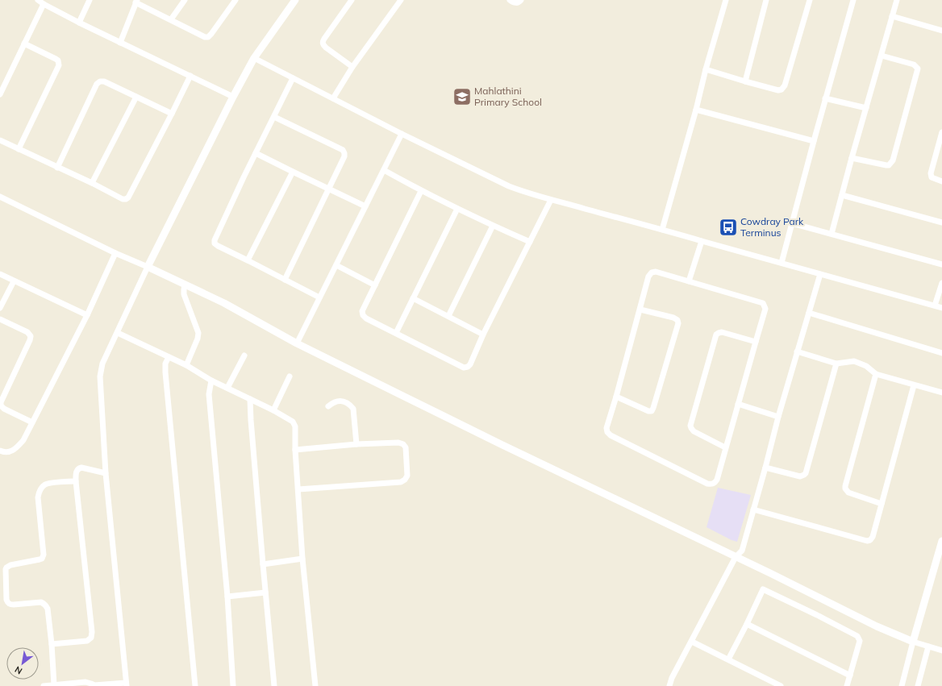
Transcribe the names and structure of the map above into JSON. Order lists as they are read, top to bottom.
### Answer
{
  "places": {
    "school or university": ["Mahlathini Primary School"],
    "bus stop": ["Cowdray Park Terminus"]
  },
  "north": "bottom left"
}
